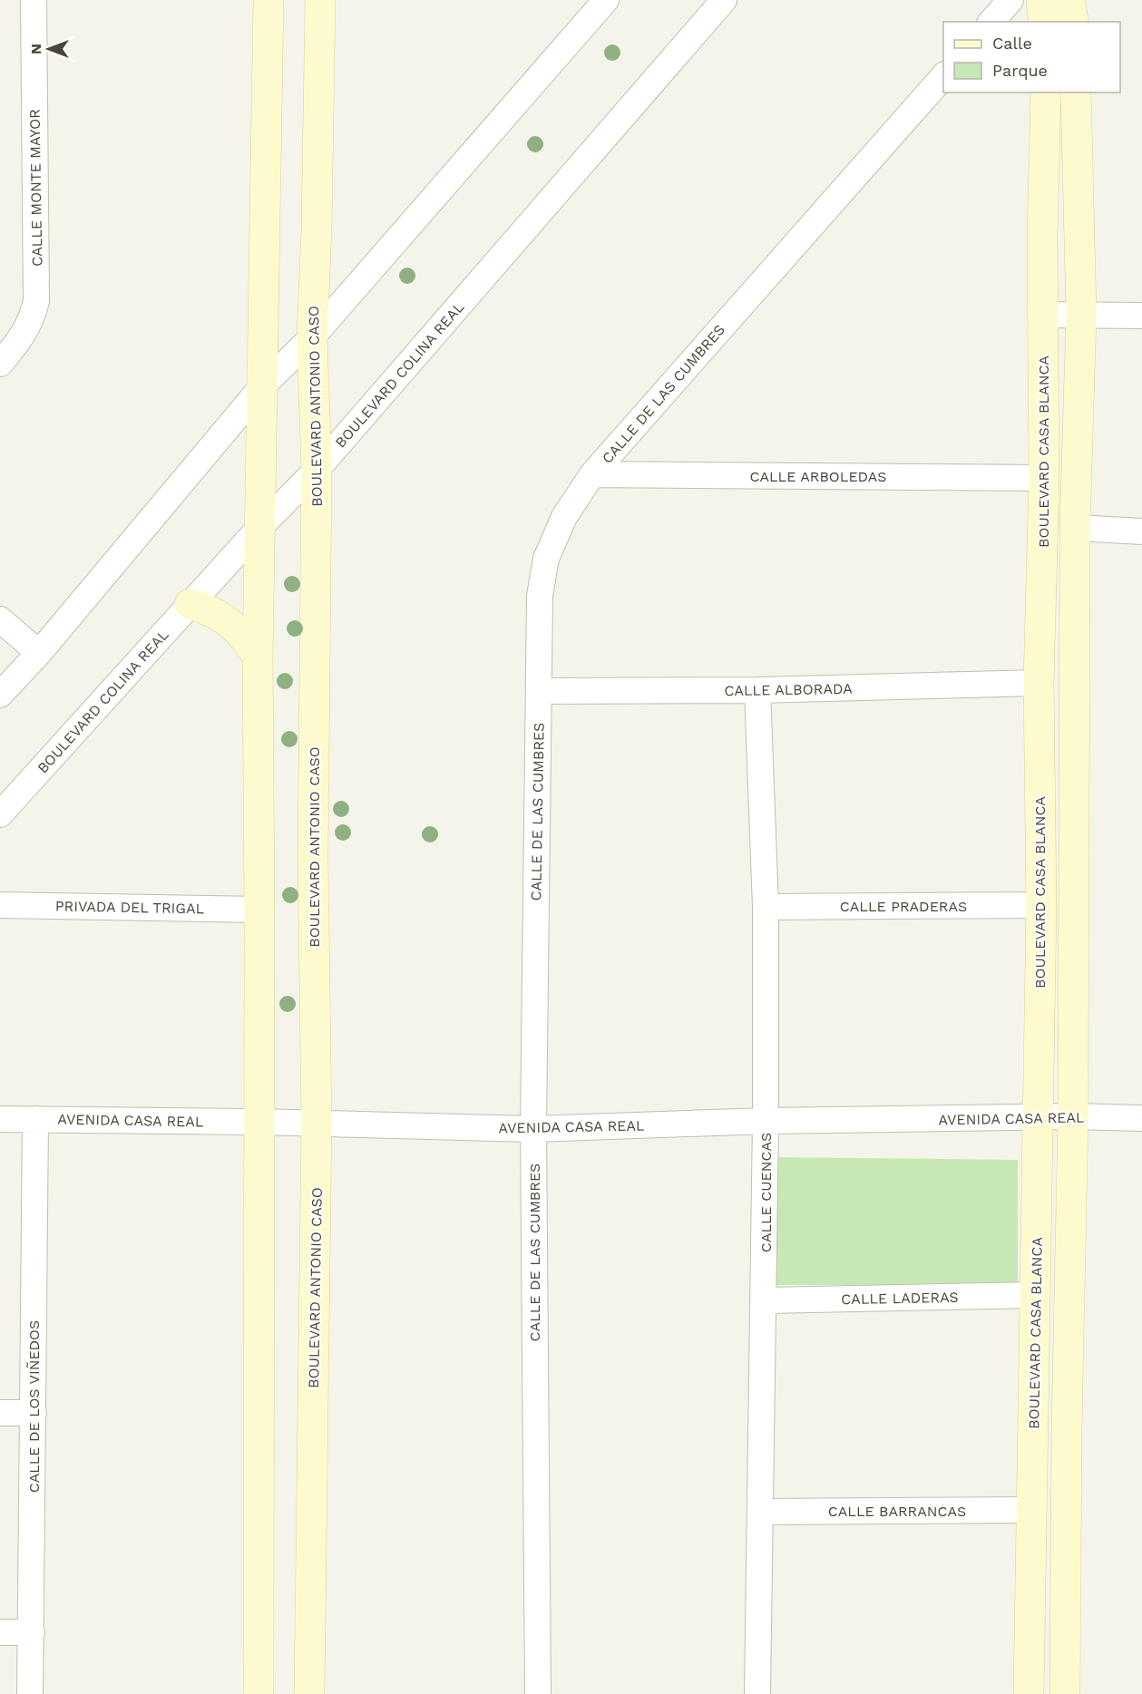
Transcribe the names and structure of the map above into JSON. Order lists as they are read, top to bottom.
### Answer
{
  "streets": {
    "main road": ["BOULEVARD ANTONIO CASO", "BOULEVARD CASA BLANCA"],
    "street": [
      "CALLE MONTE MAYOR",
      "BOULEVARD COLINA REAL",
      "CALLE DE LAS CUMBRES",
      "CALLE ARBOLEDAS",
      "CALLE ALBORADA",
      "CALLE PRADERAS",
      "PRIVADA DEL TRIGAL",
      "AVENIDA CASA REAL",
      "CALLE CUENCAS",
      "CALLE LADERAS",
      "CALLE DE LOS VIÑEDOS",
      "CALLE BARRANCAS"
    ]
  },
  "crossings": [
    ["BOULEVARD COLINA REAL", "BOULEVARD ANTONIO CASO"],
    ["CALLE DE LAS CUMBRES", "CALLE ARBOLEDAS"],
    ["CALLE DE LAS CUMBRES", "CALLE ALBORADA"],
    ["CALLE DE LAS CUMBRES", "AVENIDA CASA REAL"],
    ["BOULEVARD ANTONIO CASO", "AVENIDA CASA REAL"],
    ["BOULEVARD CASA BLANCA", "CALLE ARBOLEDAS"],
    ["BOULEVARD CASA BLANCA", "CALLE ALBORADA"],
    ["BOULEVARD CASA BLANCA", "CALLE PRADERAS"],
    ["BOULEVARD CASA BLANCA", "AVENIDA CASA REAL"],
    ["BOULEVARD CASA BLANCA", "CALLE LADERAS"],
    ["BOULEVARD CASA BLANCA", "CALLE BARRANCAS"],
    ["CALLE ALBORADA", "CALLE CUENCAS"],
    ["CALLE PRADERAS", "CALLE CUENCAS"],
    ["AVENIDA CASA REAL", "CALLE CUENCAS"],
    ["AVENIDA CASA REAL", "CALLE DE LOS VIÑEDOS"],
    ["CALLE CUENCAS", "CALLE LADERAS"],
    ["CALLE CUENCAS", "CALLE BARRANCAS"]
  ],
  "legend": ["Calle", "Parque"],
  "north": "left"
}
